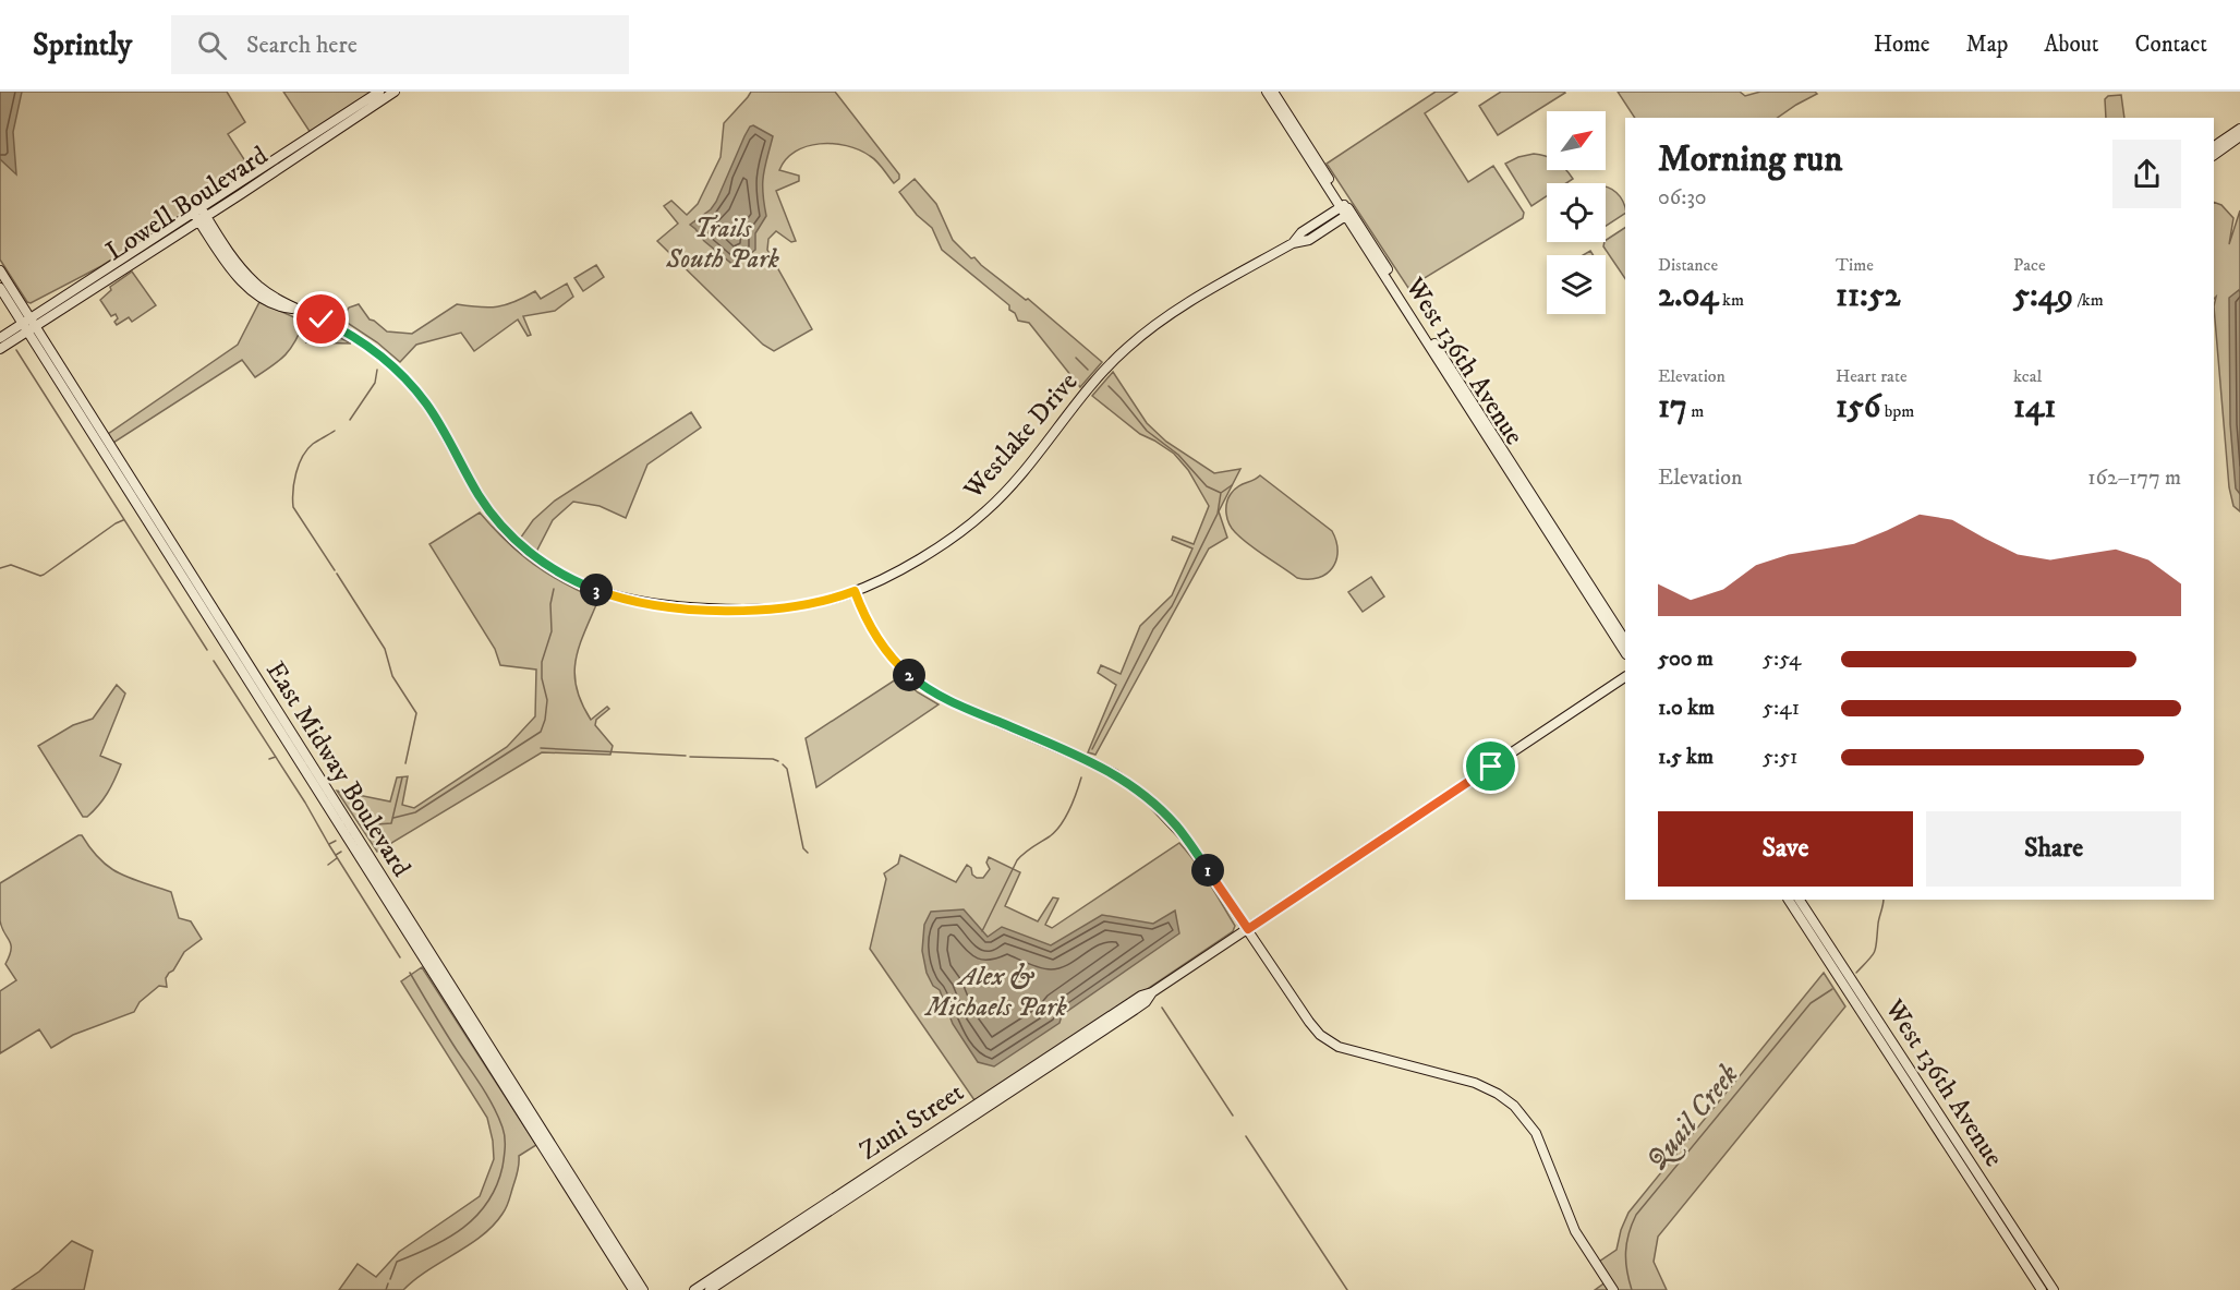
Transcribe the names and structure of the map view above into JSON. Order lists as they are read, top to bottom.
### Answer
{
  "streets": {
    "main road": [
      "Lowell Boulevard",
      "West 136th Avenue",
      "Westlake Drive",
      "East Midway Boulevard",
      "Zuni Street"
    ]
  },
  "crossings": [
    ["Lowell Boulevard", "Westlake Drive"],
    ["Lowell Boulevard", "East Midway Boulevard"],
    ["West 136th Avenue", "Westlake Drive"]
  ],
  "water": ["Quail Creek"],
  "parks": ["Trails South Park", "Alex & Michaels Park"],
  "north": "top right",
  "page": {
    "header": "Sprintly",
    "search": "Search here",
    "nav": [
      "Home",
      "Map",
      "About",
      "Contact"
    ],
    "heading": ["Morning run", "06:30"],
    "stats": [
      ["Distance", "2.04 km"],
      ["Time", "11:52"],
      ["Pace", "5:49 /km"],
      ["Elevation", "17 m"],
      ["Heart rate", "156 bpm"],
      ["kcal", "141"]
    ],
    "chart": ["Elevation", "162–177 m"],
    "pins": ["3", "2", "1"],
    "list": [
      {
        "name": "500 m",
        "note": "5:54"
      },
      {
        "name": "1.0 km",
        "note": "5:41"
      },
      {
        "name": "1.5 km",
        "note": "5:51"
      }
    ],
    "buttons": ["Save", "Share"]
  }
}
